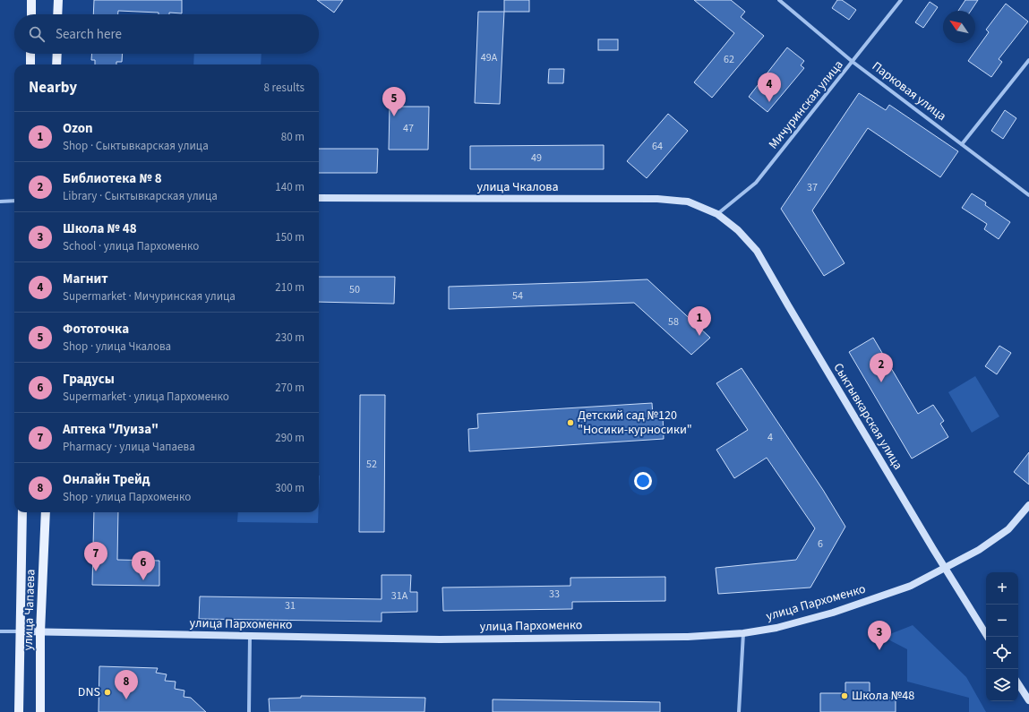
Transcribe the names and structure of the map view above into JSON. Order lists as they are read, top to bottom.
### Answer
{
  "streets": {
    "main road": ["улица Чапаева"],
    "street": [
      "Парковая улица",
      "Мичуринская улица",
      "улица Чкалова",
      "Сыктывкарская улица",
      "улица Пархоменко"
    ]
  },
  "crossings": [
    ["Парковая улица", "Мичуринская улица"],
    ["Мичуринская улица", "улица Чкалова"],
    ["Мичуринская улица", "Сыктывкарская улица"],
    ["улица Чкалова", "Сыктывкарская улица"],
    ["Сыктывкарская улица", "улица Пархоменко"],
    ["улица Пархоменко", "улица Чапаева"]
  ],
  "places": ["Детский сад №120 \"Носики-курносики\"", "DNS", "Школа №48"],
  "house_numbers": [
    "49А",
    "62",
    "47",
    "64",
    "49",
    "37",
    "50",
    "54",
    "58",
    "4",
    "52",
    "6",
    "33",
    "31А",
    "31"
  ],
  "north": "top left",
  "page": {
    "search": "Search here",
    "heading": ["Nearby", "8 results"],
    "pins": [
      "4",
      "5",
      "1",
      "2",
      "7",
      "6",
      "3",
      "8"
    ],
    "list": [
      {
        "mark": "1",
        "name": "Ozon",
        "note": "Shop · Сыктывкарская улица",
        "value": "80 m"
      },
      {
        "mark": "2",
        "name": "Библиотека № 8",
        "note": "Library · Сыктывкарская улица",
        "value": "140 m"
      },
      {
        "mark": "3",
        "name": "Школа № 48",
        "note": "School · улица Пархоменко",
        "value": "150 m"
      },
      {
        "mark": "4",
        "name": "Магнит",
        "note": "Supermarket · Мичуринская улица",
        "value": "210 m"
      },
      {
        "mark": "5",
        "name": "Фототочка",
        "note": "Shop · улица Чкалова",
        "value": "230 m"
      },
      {
        "mark": "6",
        "name": "Градусы",
        "note": "Supermarket · улица Пархоменко",
        "value": "270 m"
      },
      {
        "mark": "7",
        "name": "Аптека \"Луиза\"",
        "note": "Pharmacy · улица Чапаева",
        "value": "290 m"
      },
      {
        "mark": "8",
        "name": "Онлайн Трейд",
        "note": "Shop · улица Пархоменко",
        "value": "300 m"
      }
    ],
    "map_buttons": ["+", "−"]
  }
}
